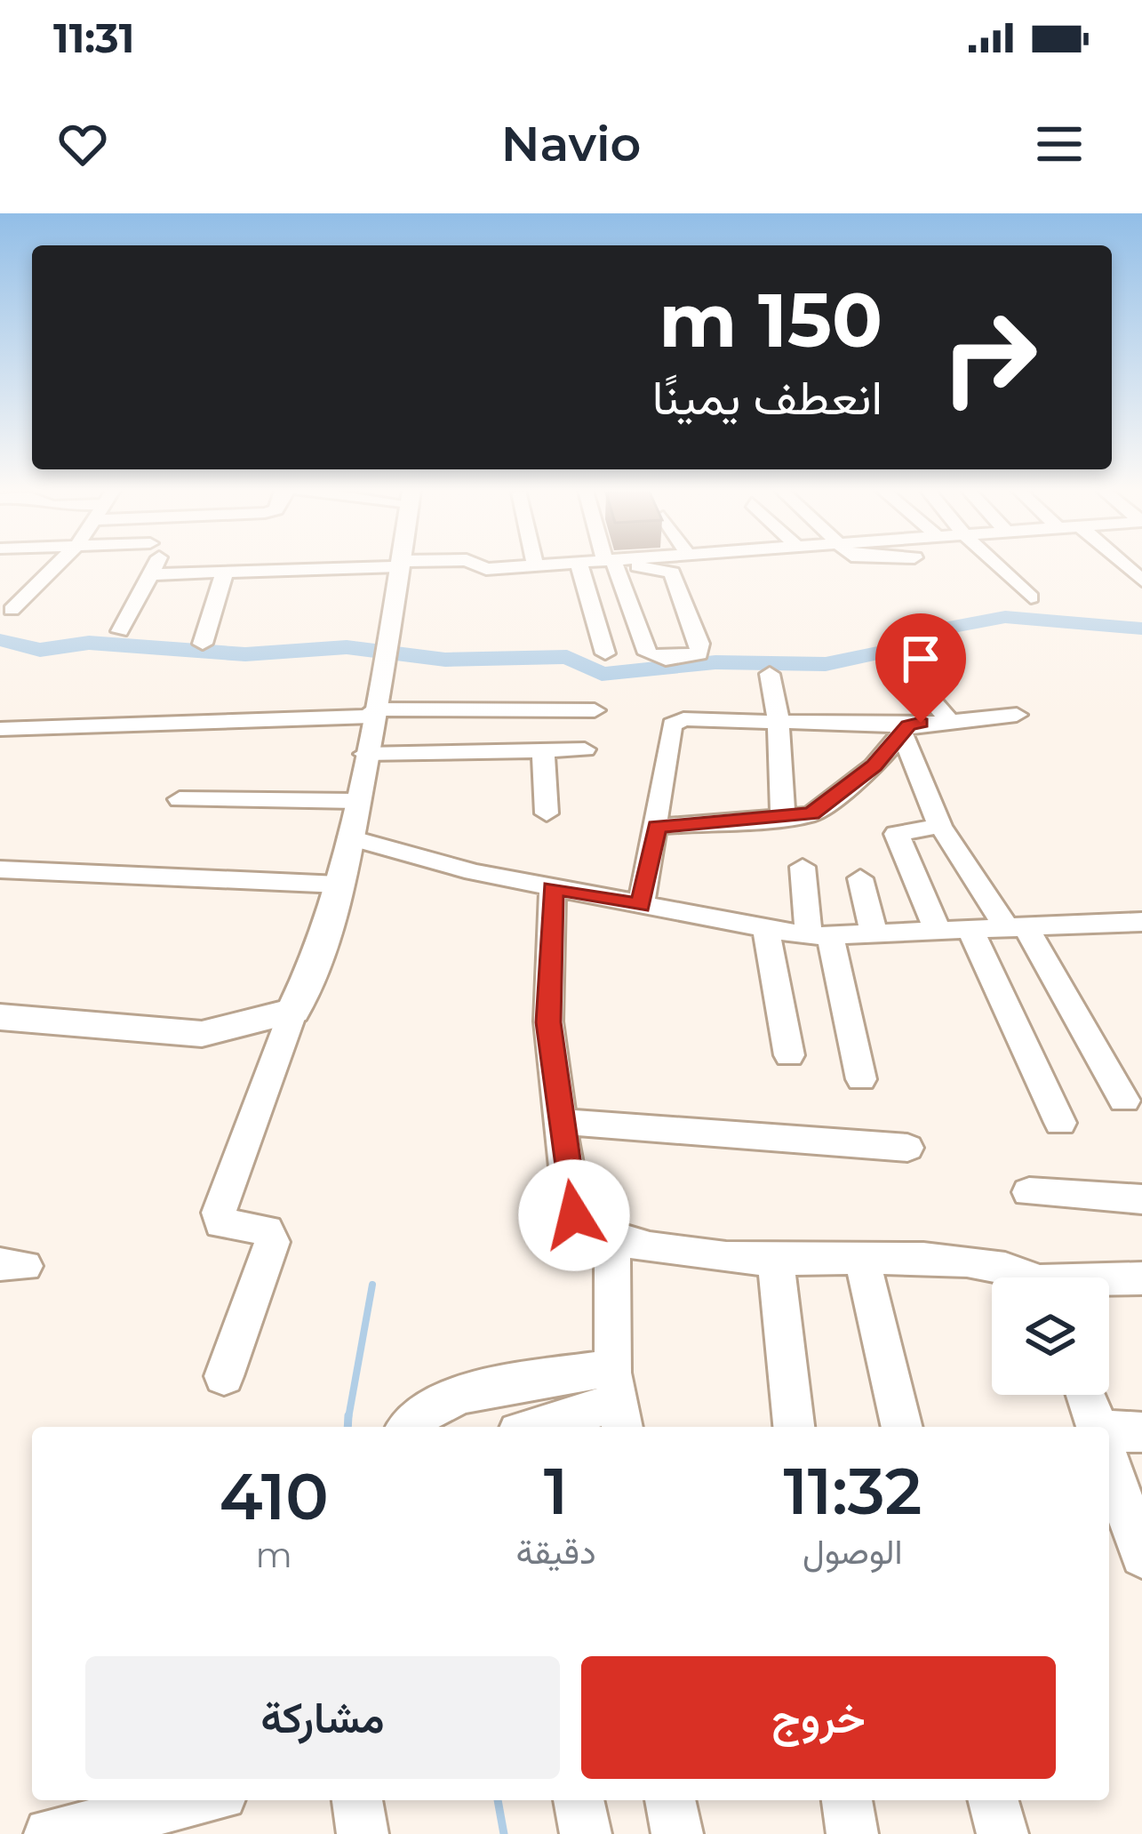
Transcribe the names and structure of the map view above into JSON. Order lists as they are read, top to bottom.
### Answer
{
  "page": {
    "status": "11:31",
    "header": "Navio",
    "turn": ["150 m", "انعطف يمينًا"],
    "eta": [
      "11:32",
      "الوصول",
      "1",
      "دقيقة",
      "410",
      "m"
    ],
    "buttons": ["خروج", "مشاركة"]
  }
}
